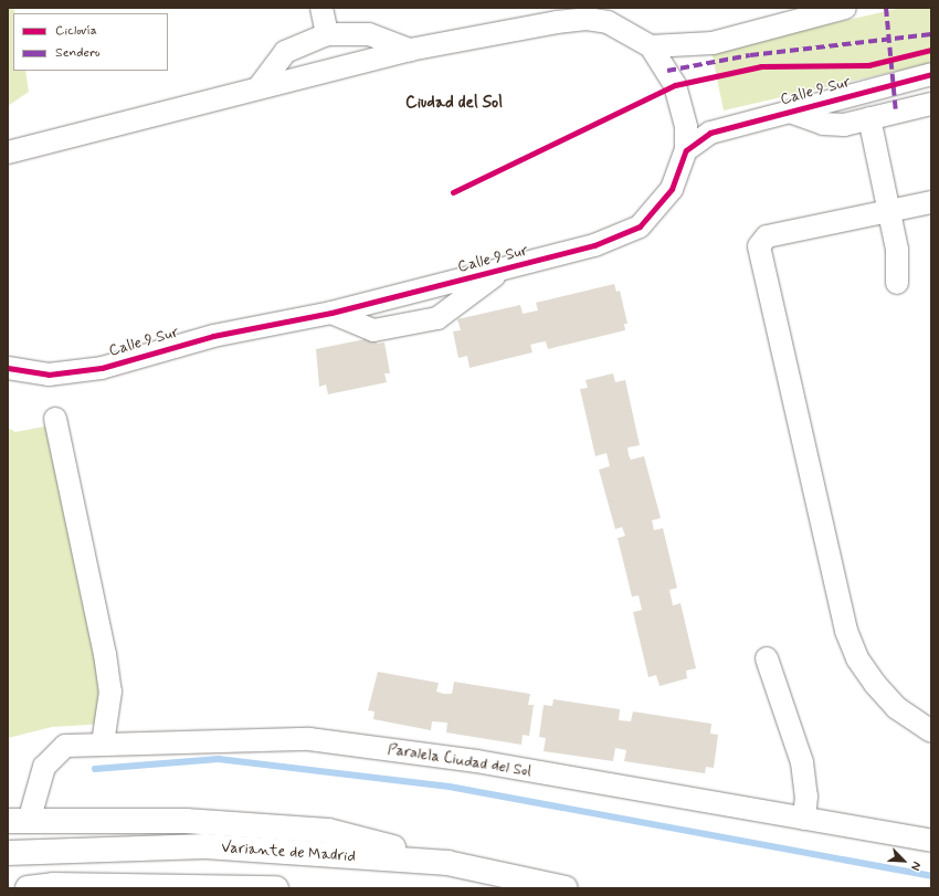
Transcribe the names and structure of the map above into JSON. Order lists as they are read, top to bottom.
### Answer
{
  "streets": {
    "main road": ["Variante de Madrid"],
    "street": ["Calle 9 Sur", "Paralela Ciudad del Sol"]
  },
  "districts": ["Ciudad del Sol"],
  "legend": ["Ciclovía", "Sendero"],
  "north": "bottom right"
}
